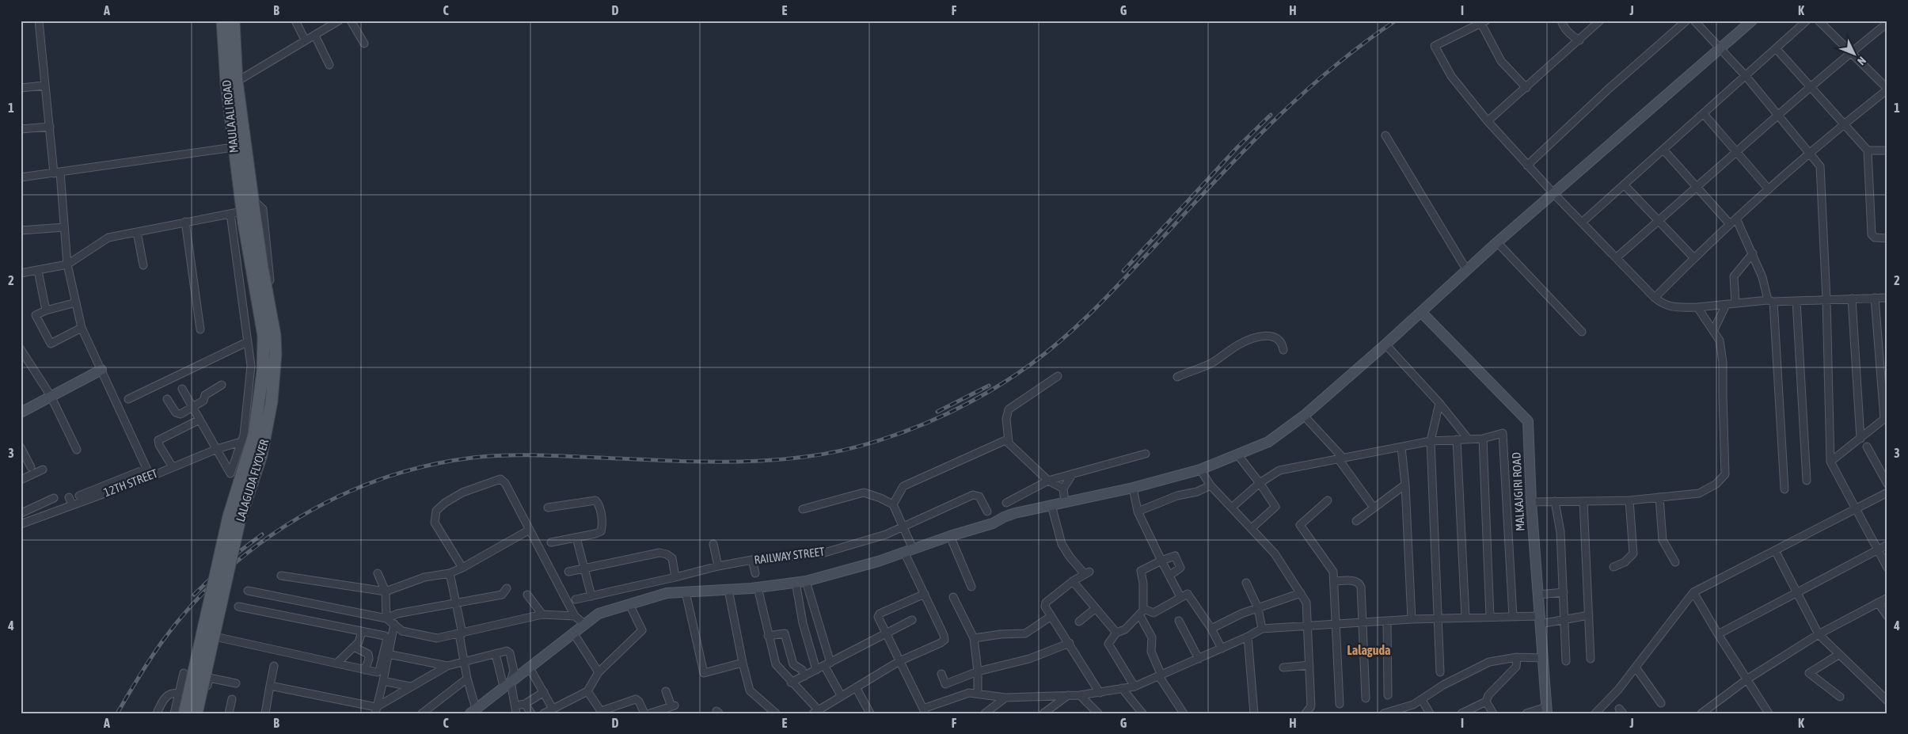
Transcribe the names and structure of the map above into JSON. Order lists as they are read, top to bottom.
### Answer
{
  "streets": {
    "main road": ["MAULA ALI ROAD", "LALAGUDA FLYOVER", "MALKAJGIRI ROAD"],
    "street": ["12TH STREET", "RAILWAY STREET"]
  },
  "crossings": [
    ["MAULA ALI ROAD", "LALAGUDA FLYOVER"]
  ],
  "districts": ["Lalaguda"],
  "north": "bottom right",
  "grid": {
    "columns": [
      "A",
      "B",
      "C",
      "D",
      "E",
      "F",
      "G",
      "H",
      "I",
      "J",
      "K"
    ],
    "rows": [
      "1",
      "2",
      "3",
      "4"
    ]
  }
}
